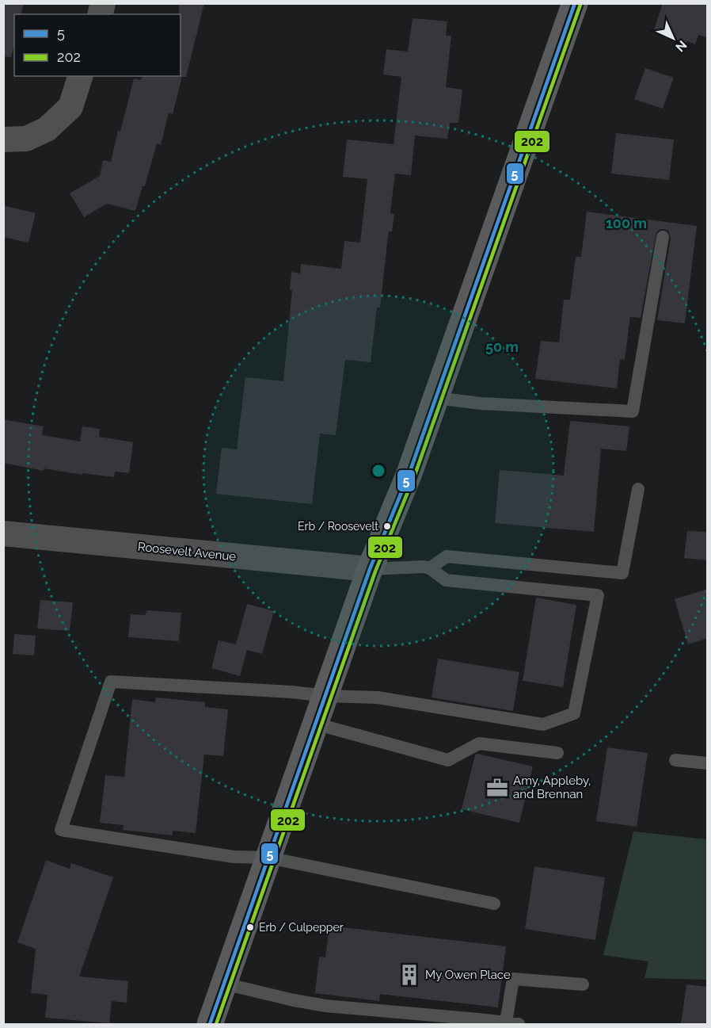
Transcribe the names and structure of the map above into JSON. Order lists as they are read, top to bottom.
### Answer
{
  "streets": {
    "street": ["Roosevelt Avenue"]
  },
  "places": {
    "other": ["Erb / Roosevelt", "Erb / Culpepper"],
    "office": ["Amy, Appleby, and Brennan"],
    "building": ["My Owen Place"]
  },
  "lines": ["transit line 5", "transit line 202"],
  "legend": ["5", "202"],
  "north": "bottom right",
  "rings": ["100 m", "50 m"]
}
